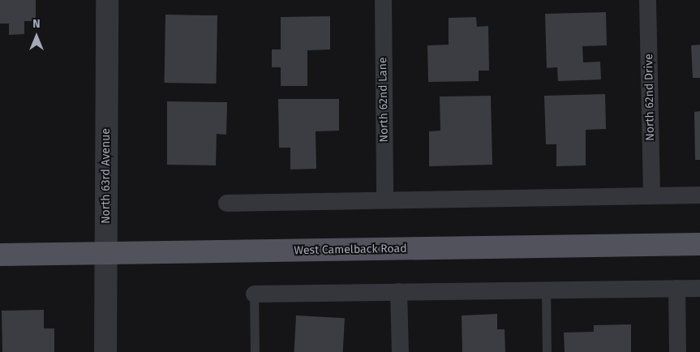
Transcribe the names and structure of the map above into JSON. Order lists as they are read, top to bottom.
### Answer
{
  "streets": {
    "main road": ["West Camelback Road"],
    "street": ["North 62nd Drive", "North 62nd Lane", "North 63rd Avenue"]
  },
  "crossings": [
    ["North 63rd Avenue", "West Camelback Road"]
  ],
  "north": "top"
}
